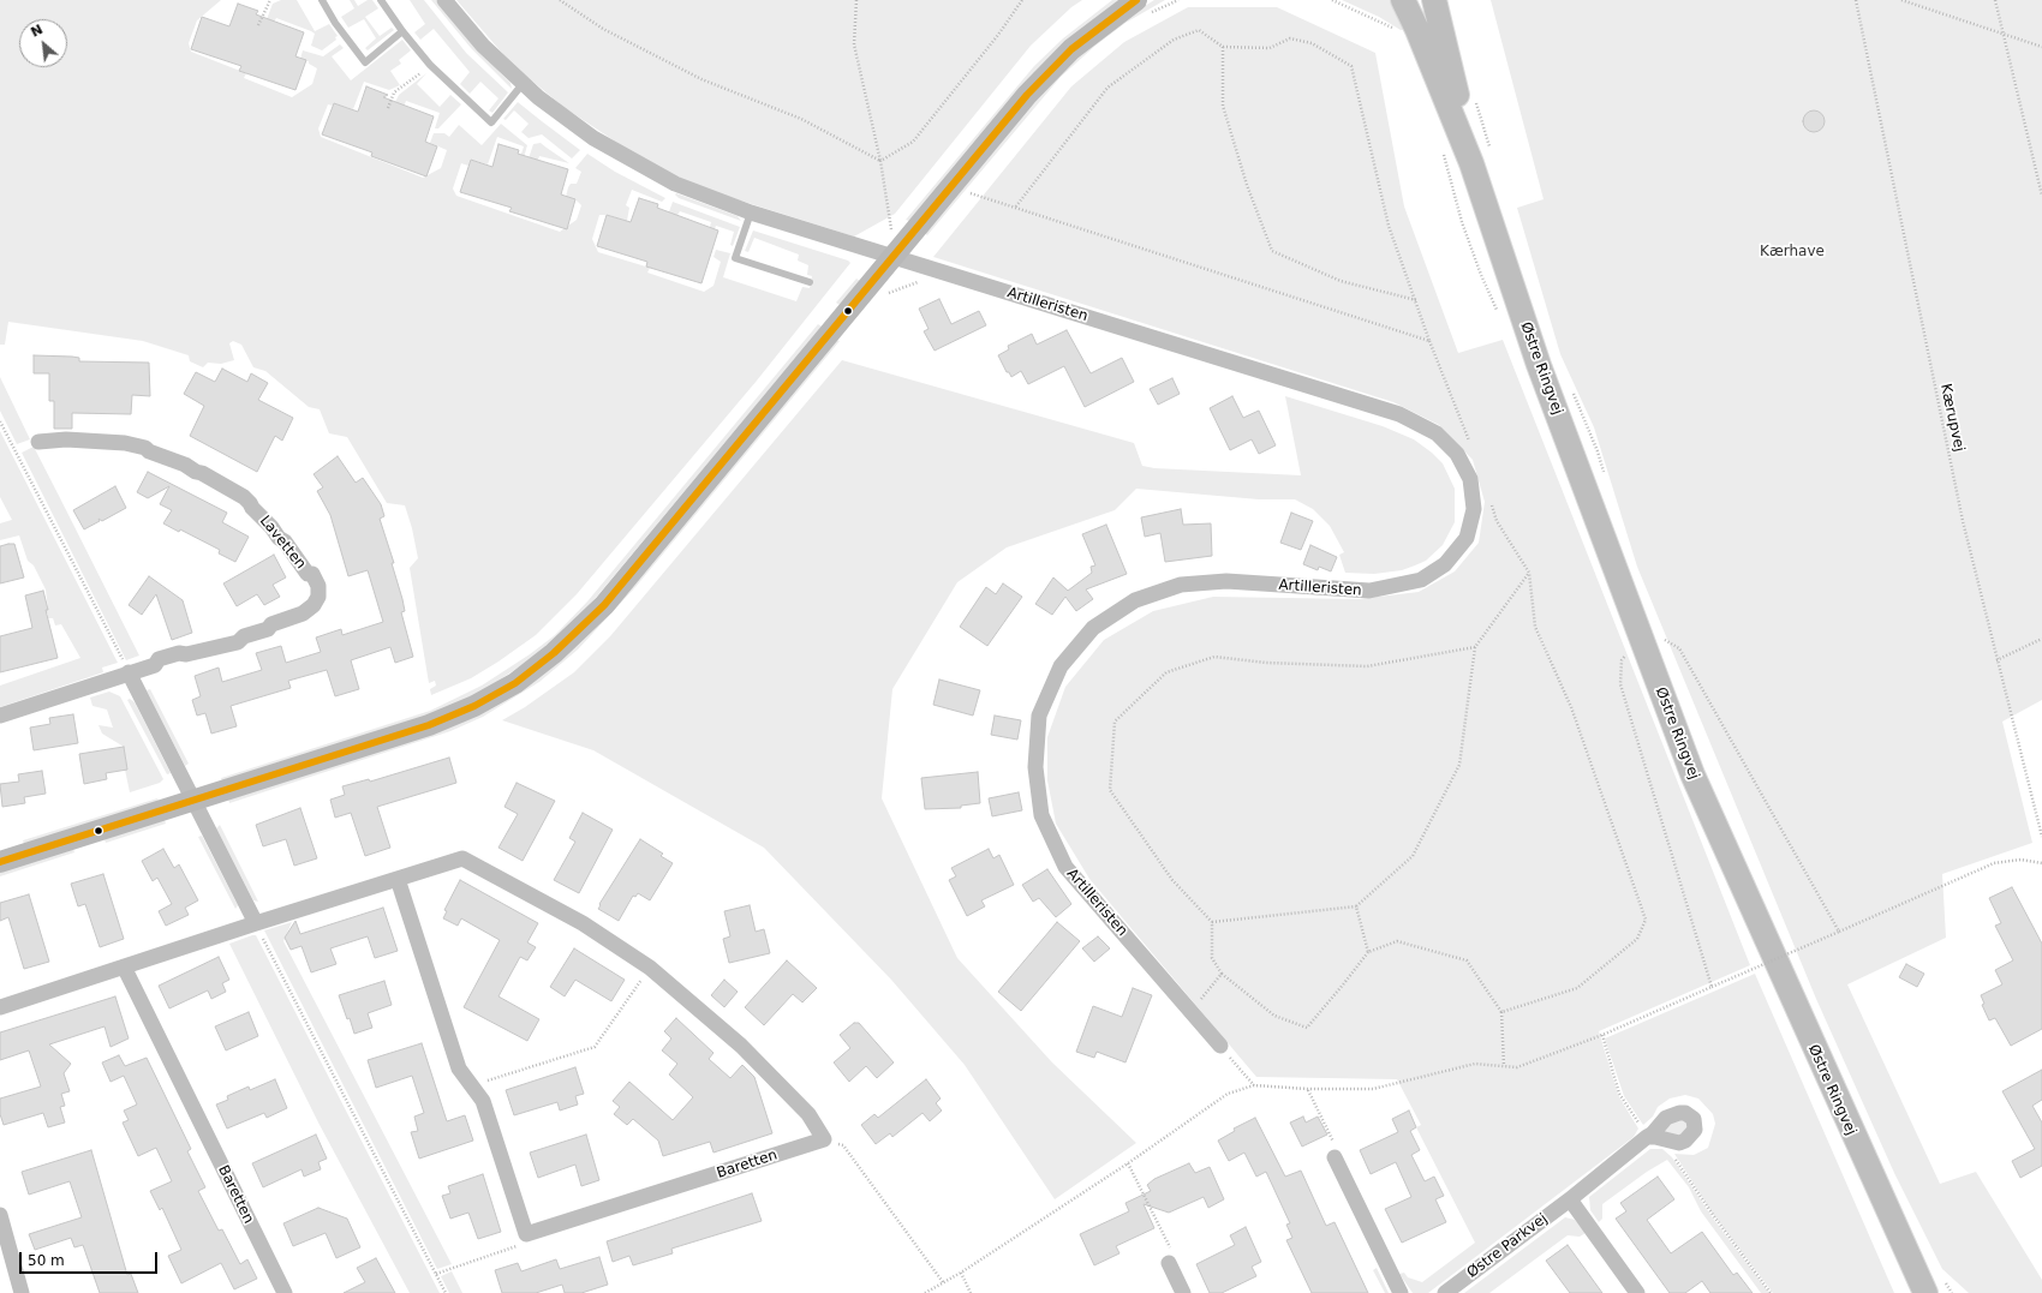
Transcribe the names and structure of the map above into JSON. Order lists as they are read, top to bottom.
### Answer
{
  "streets": {
    "main road": ["Østre Ringvej"],
    "street": [
      "Artilleristen",
      "Lavetten",
      "Baretten",
      "Østre Parkvej"
    ],
    "path": ["Kærupvej"]
  },
  "parks": ["Kærhave"],
  "scale_bar": "50 m",
  "north": "top left"
}
